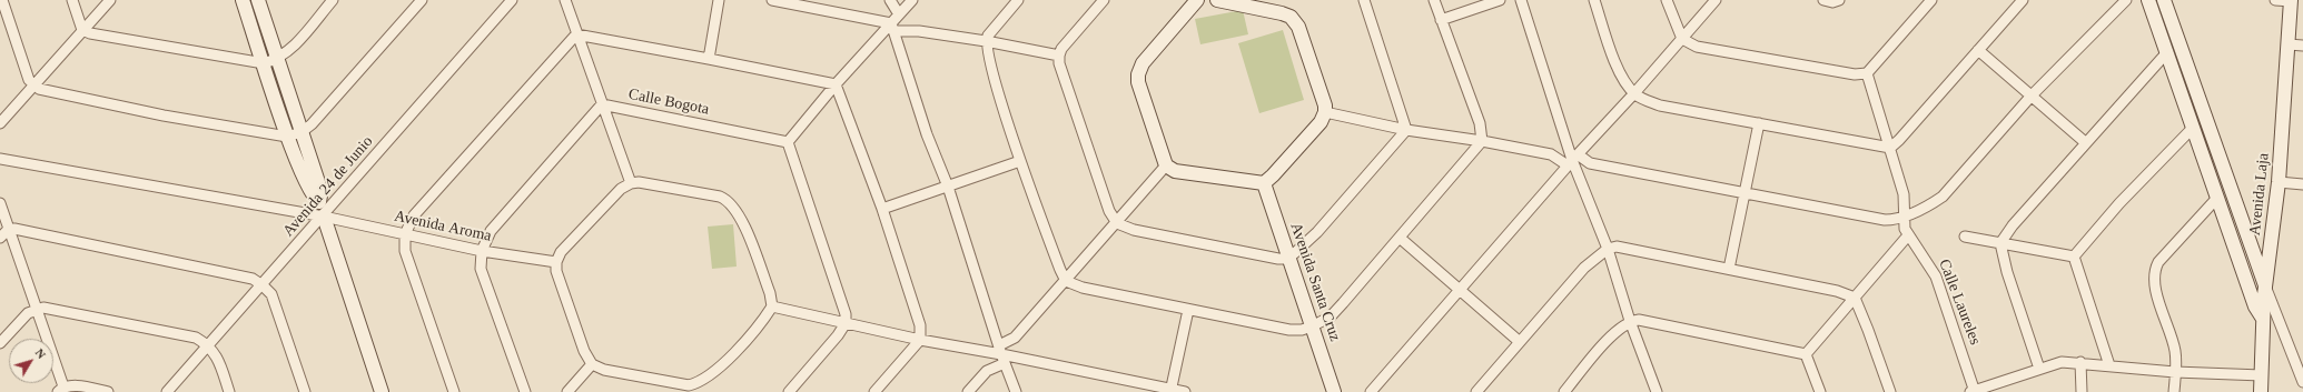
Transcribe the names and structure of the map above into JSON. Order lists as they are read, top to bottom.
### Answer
{
  "streets": {
    "street": [
      "Calle Bogota",
      "Avenida 24 de Junio",
      "Avenida Laja",
      "Avenida Aroma",
      "Avenida Santa Cruz",
      "Calle Laureles"
    ]
  },
  "crossings": [
    ["Avenida 24 de Junio", "Avenida Aroma"]
  ],
  "north": "top right"
}
